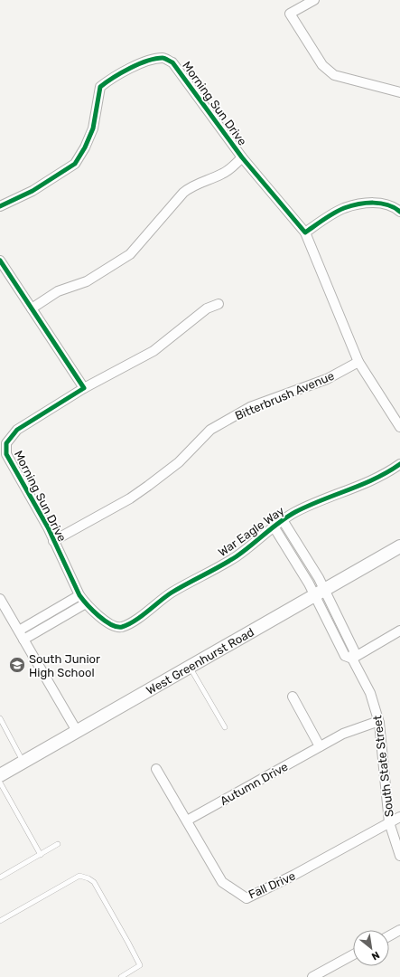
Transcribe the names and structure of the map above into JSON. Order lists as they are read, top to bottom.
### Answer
{
  "streets": {
    "main road": ["West Greenhurst Road"],
    "street": [
      "Morning Sun Drive",
      "Bitterbrush Avenue",
      "War Eagle Way",
      "South State Street",
      "Autumn Drive",
      "Fall Drive"
    ]
  },
  "crossings": [
    ["Morning Sun Drive", "Bitterbrush Avenue"],
    ["Morning Sun Drive", "War Eagle Way"],
    ["War Eagle Way", "West Greenhurst Road"],
    ["War Eagle Way", "South State Street"],
    ["West Greenhurst Road", "South State Street"],
    ["South State Street", "Autumn Drive"],
    ["South State Street", "Fall Drive"],
    ["Autumn Drive", "Fall Drive"]
  ],
  "places": {
    "school or university": ["South Junior High School"]
  },
  "north": "bottom right"
}
